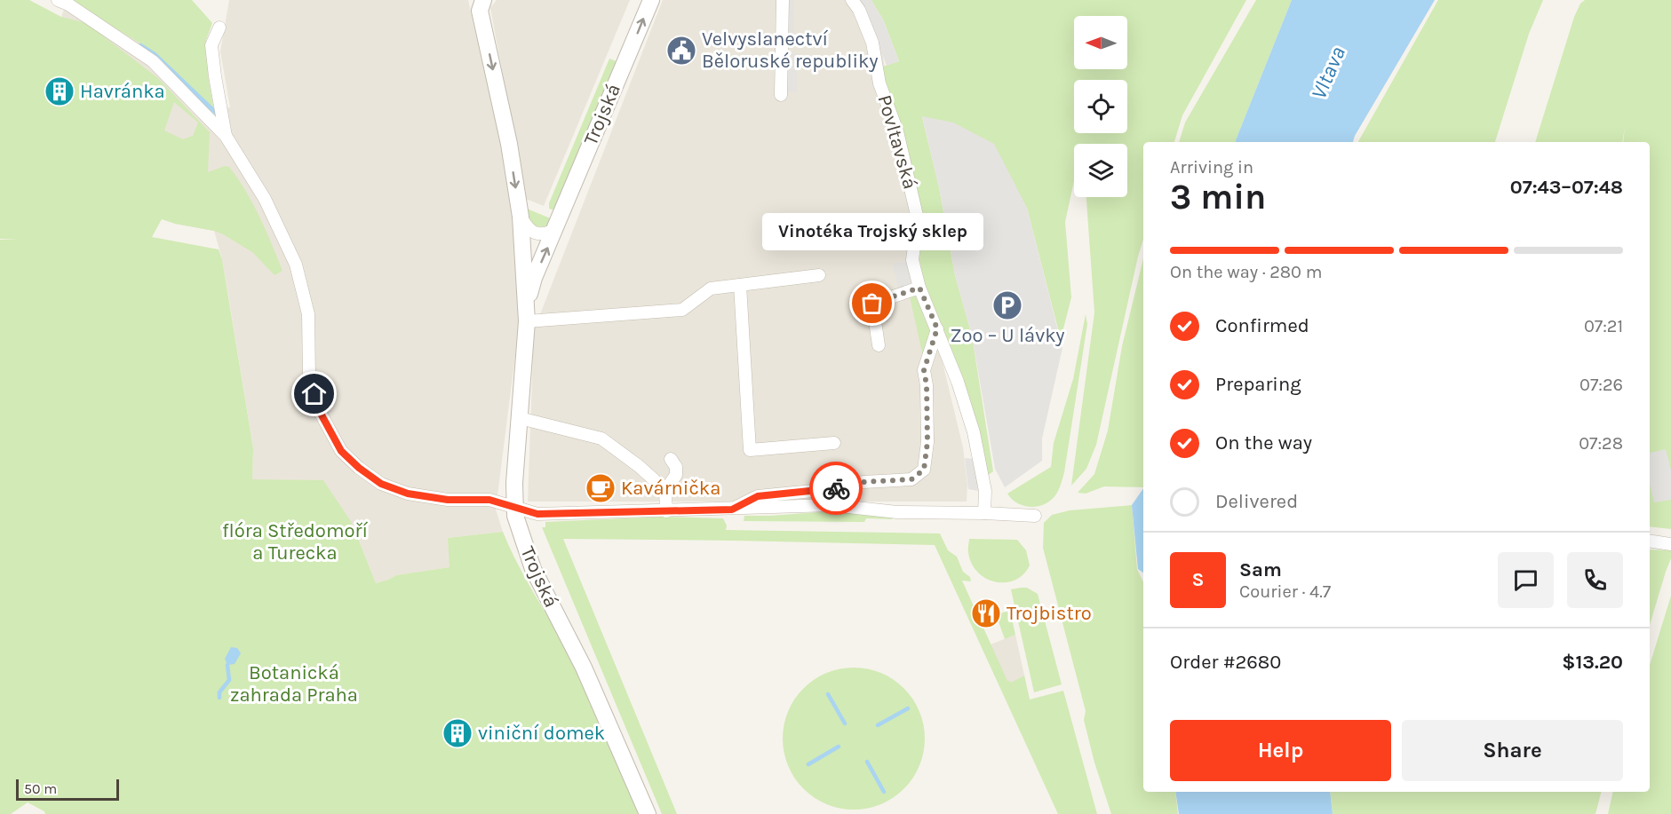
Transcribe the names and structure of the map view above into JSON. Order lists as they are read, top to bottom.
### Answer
{
  "streets": {
    "street": ["Trojská", "Povltavská"]
  },
  "water": ["Vltava"],
  "parks": ["flóra Středomoří a Turecka", "Botanická zahrada Praha"],
  "places": {
    "public building": ["Velvyslanectví Běloruské republiky"],
    "building": ["Havránka", "viniční domek"],
    "other": ["Vinotéka Trojský sklep"],
    "parking": ["Zoo – U lávky"],
    "cafe": ["Kavárnička"],
    "restaurant": ["Trojbistro"]
  },
  "scale_bar": "50 m",
  "north": "left",
  "page": {
    "heading": ["3 min", "Arriving in", "07:43–07:48"],
    "panel": [
      "Sam",
      "Courier · 4.7",
      "Order #2680",
      "$13.20"
    ],
    "bubble": "Vinotéka Trojský sklep",
    "bar": "On the way · 280 m",
    "list": [
      ["Confirmed", "07:21"],
      ["Preparing", "07:26"],
      ["On the way", "07:28"],
      "Delivered"
    ],
    "round": "S",
    "buttons": ["Help", "Share"],
    "scale": "50 m"
  }
}
